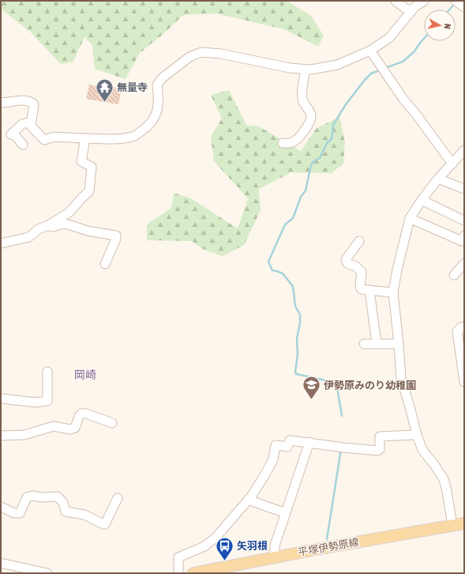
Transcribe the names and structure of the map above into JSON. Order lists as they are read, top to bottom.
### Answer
{
  "streets": {
    "main road": ["平塚伊勢原線"]
  },
  "districts": ["岡崎"],
  "places": {
    "temple": ["無量寺"],
    "school or university": ["伊勢原みのり幼稚園"],
    "bus stop": ["矢羽根"]
  },
  "north": "right"
}
